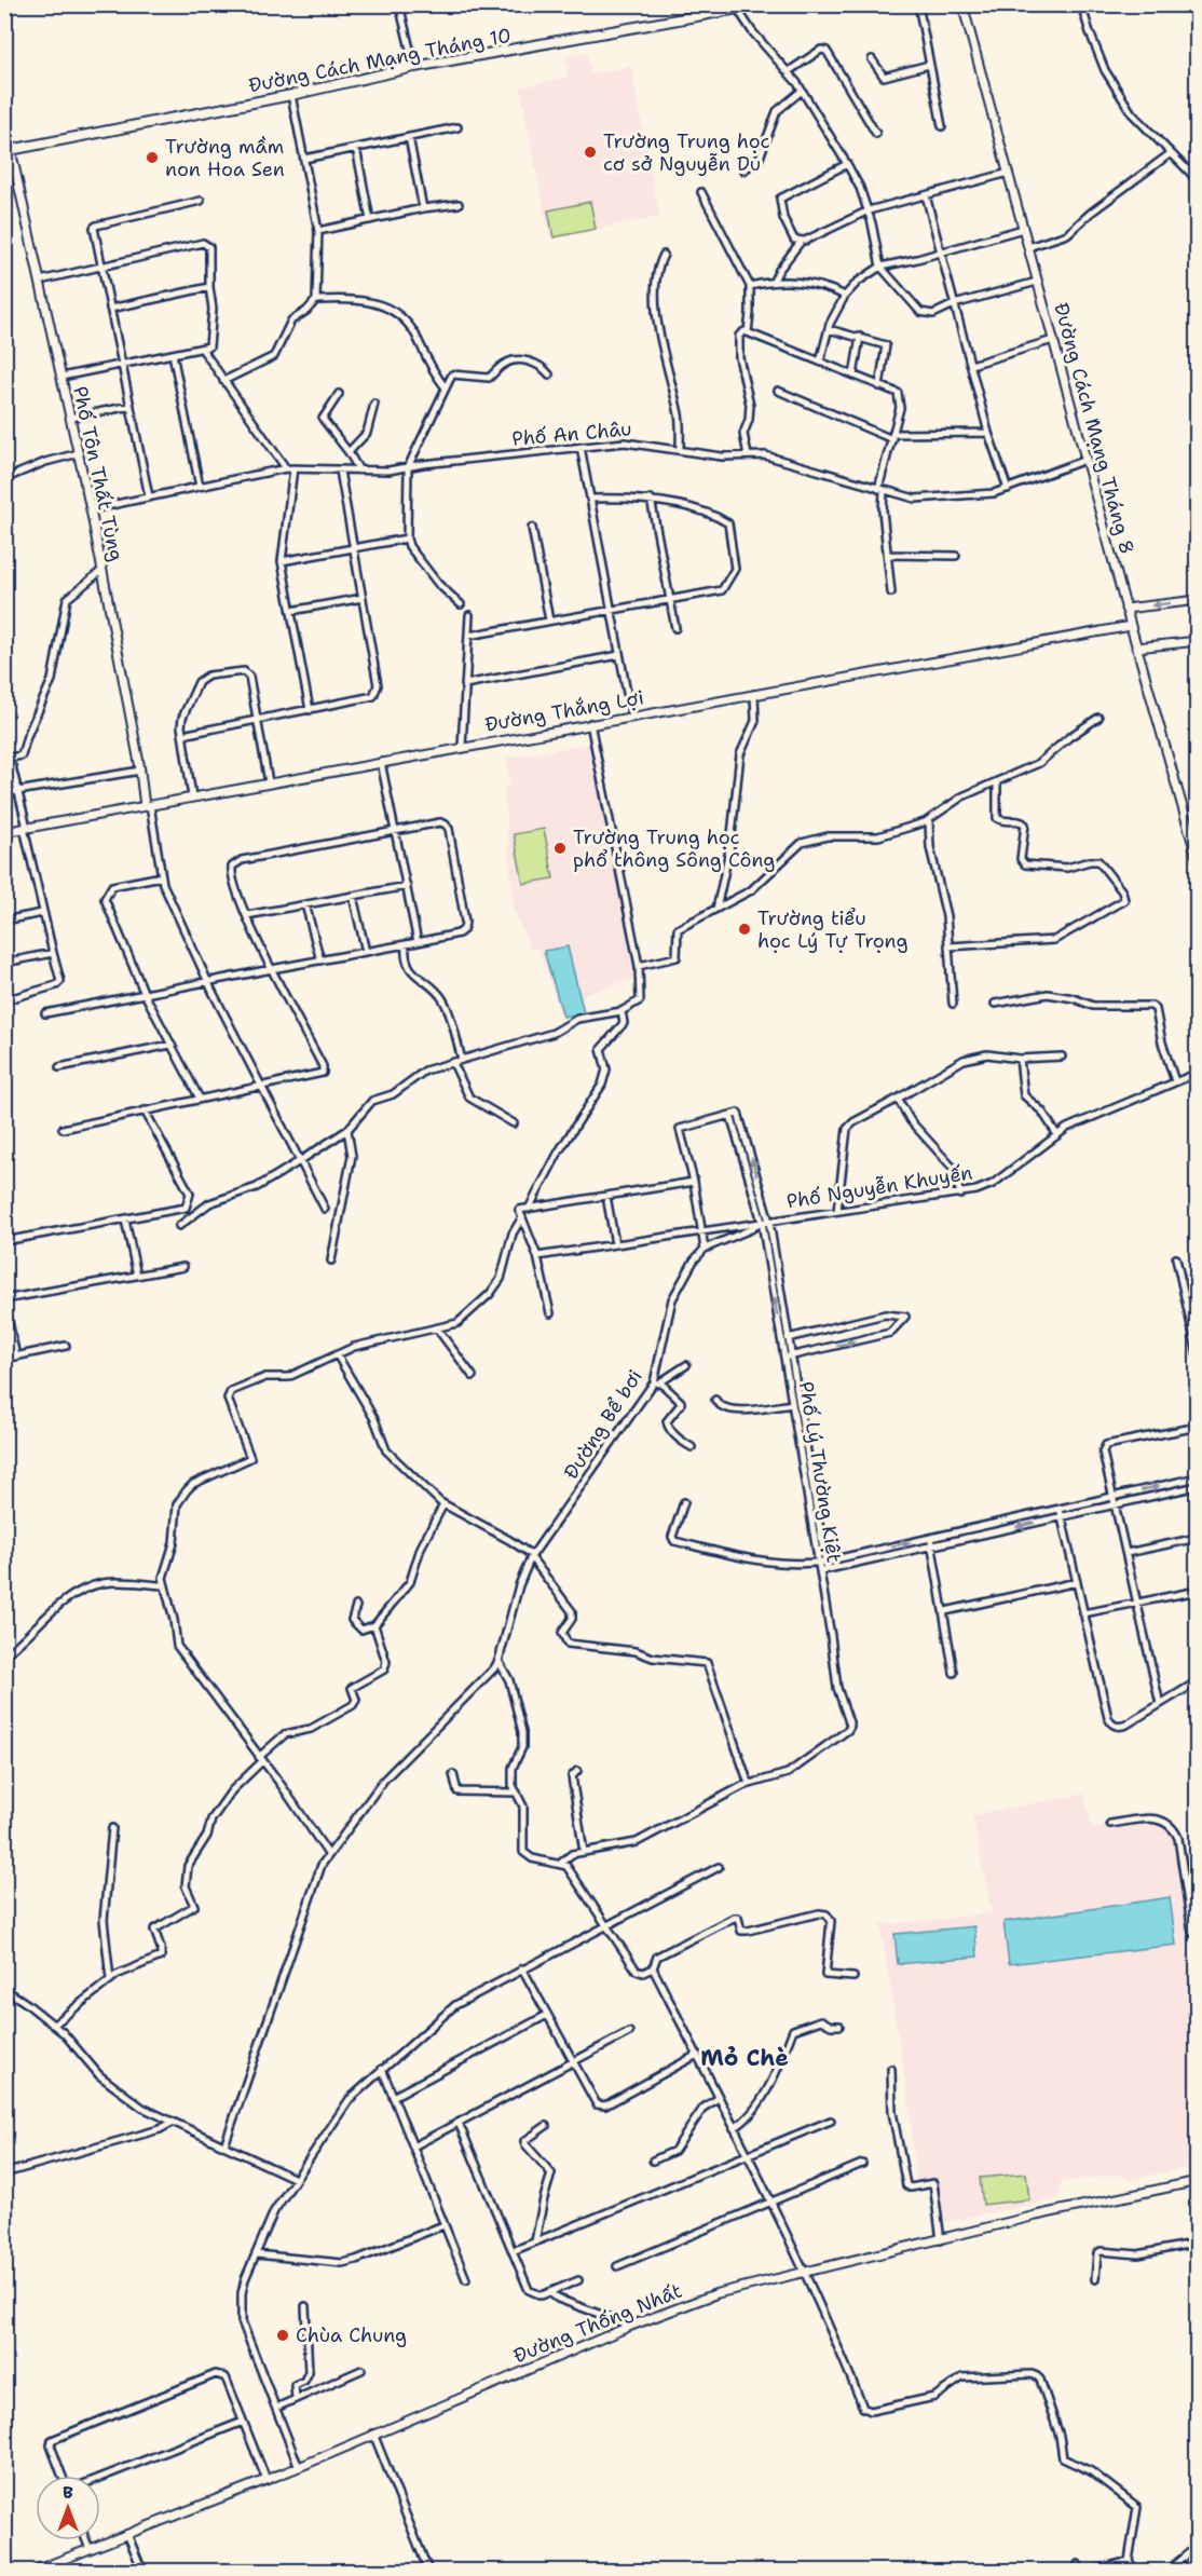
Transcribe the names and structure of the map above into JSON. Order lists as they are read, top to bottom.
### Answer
{
  "streets": {
    "main road": ["Đường Cách Mạng Tháng 10"],
    "street": [
      "Đường Cách Mạng Tháng 8",
      "Phố An Châu",
      "Phố Tôn Thất Tùng",
      "Đường Thắng Lợi",
      "Phố Nguyễn Khuyến",
      "Đường Bể bơi",
      "Phố Lý Thường Kiệt",
      "Đường Thống Nhất"
    ]
  },
  "crossings": [
    ["Đường Cách Mạng Tháng 10", "Phố Tôn Thất Tùng"],
    ["Đường Cách Mạng Tháng 8", "Phố An Châu"],
    ["Đường Cách Mạng Tháng 8", "Đường Thắng Lợi"],
    ["Phố An Châu", "Phố Tôn Thất Tùng"],
    ["Phố Tôn Thất Tùng", "Đường Thắng Lợi"],
    ["Phố Nguyễn Khuyến", "Phố Lý Thường Kiệt"]
  ],
  "districts": ["Mỏ Chè"],
  "places": [
    "Trường Trung học cơ sở Nguyễn Du",
    "Trường mầm non Hoa Sen",
    "Trường Trung học phổ thông Sông Công",
    "Trường tiểu học Lý Tự Trọng",
    "Chùa Chung"
  ],
  "north": "top"
}
